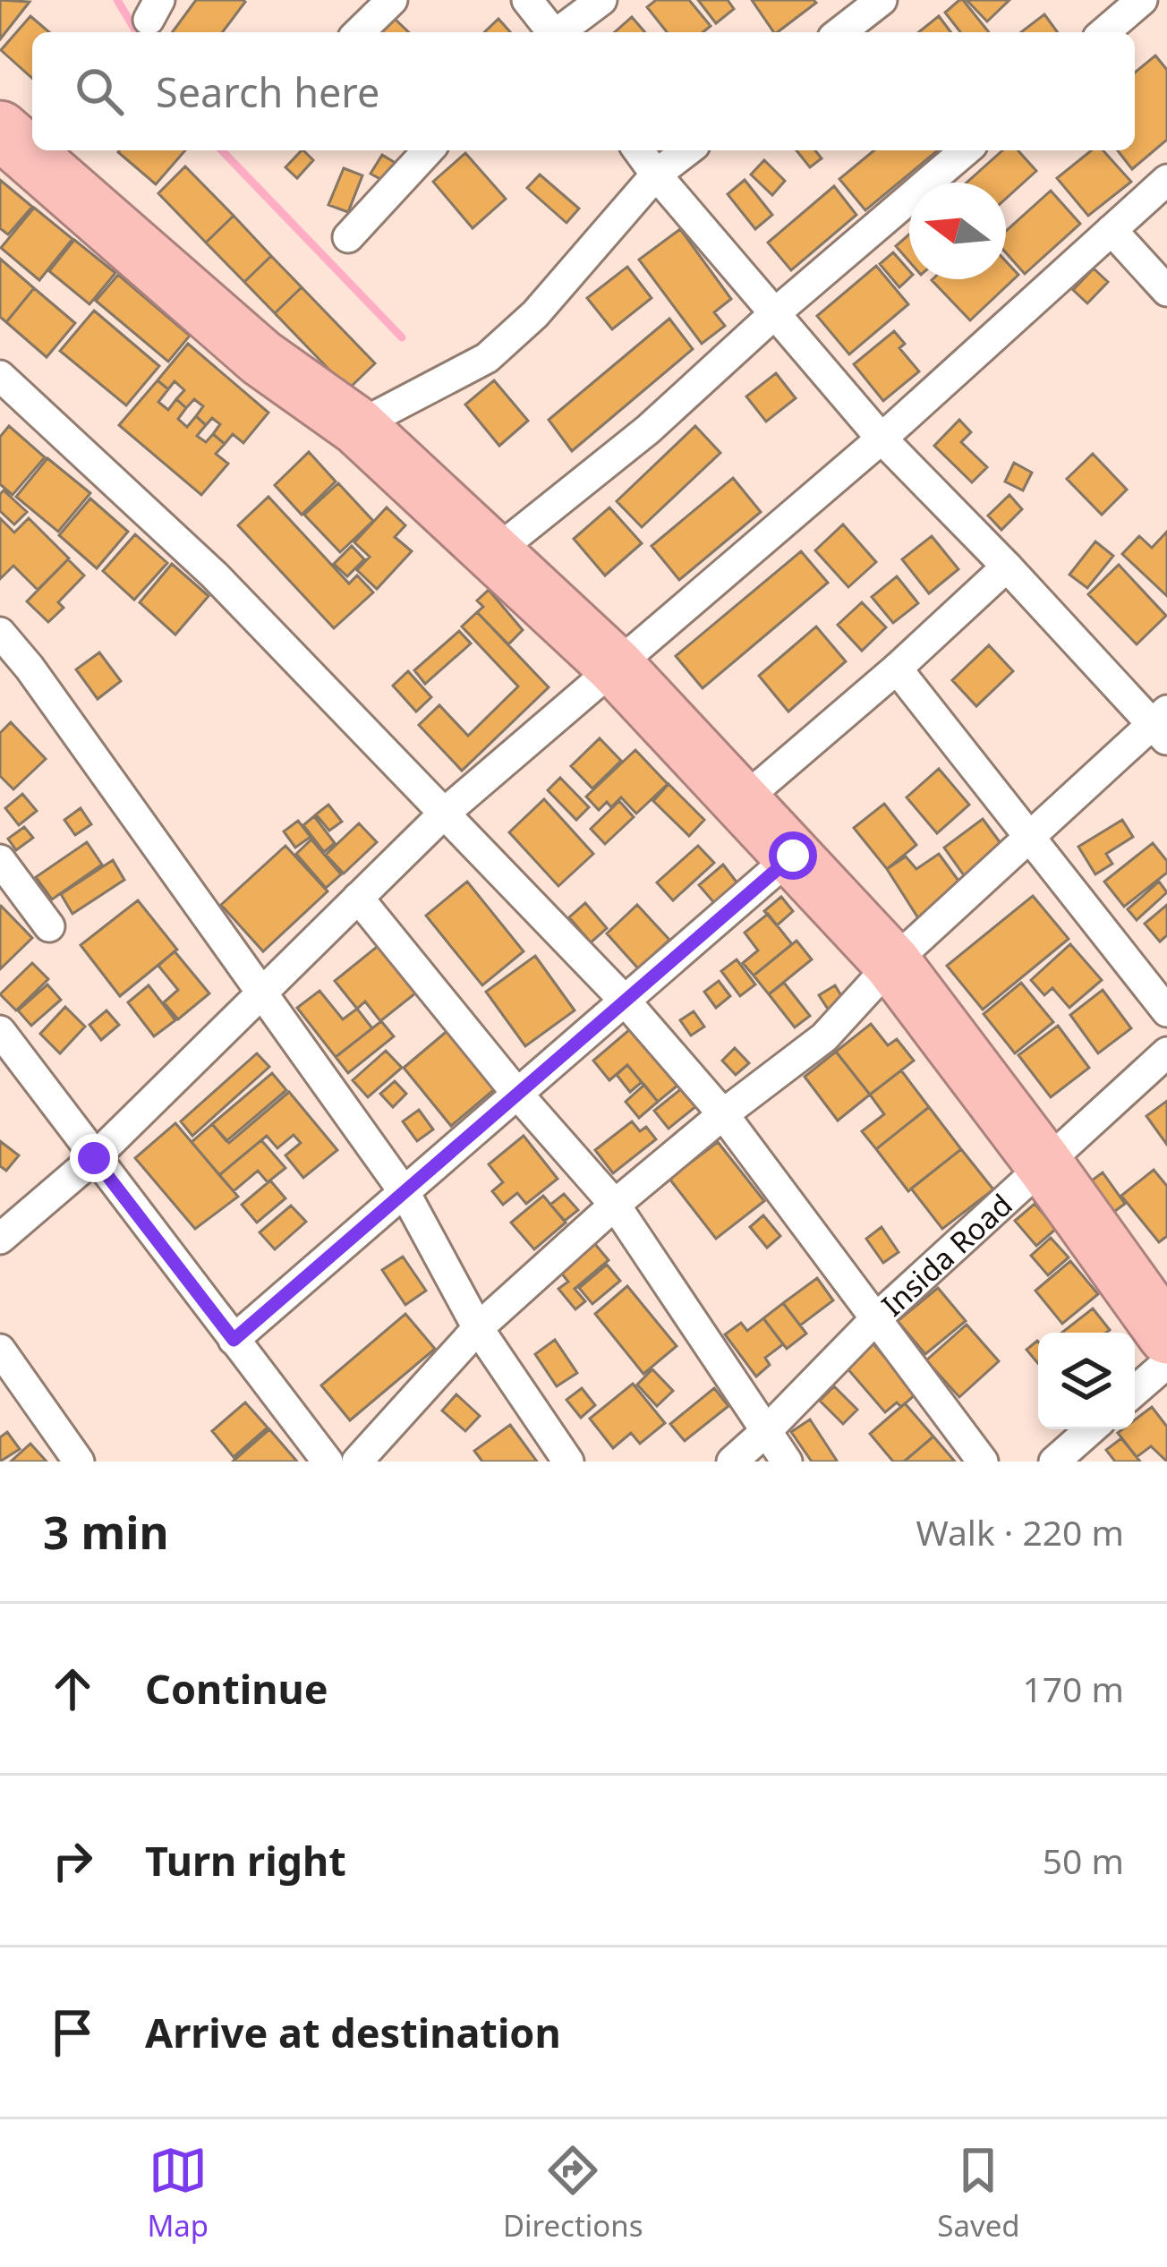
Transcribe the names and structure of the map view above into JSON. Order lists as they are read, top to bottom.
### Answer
{
  "streets": {
    "street": ["Insida Road"]
  },
  "north": "left",
  "page": {
    "search": "Search here",
    "heading": ["3 min", "Walk · 220 m"],
    "list": [
      ["Continue", "170 m"],
      ["Turn right", "50 m"],
      "Arrive at destination"
    ],
    "nav": ["Map", "Directions", "Saved"]
  }
}
